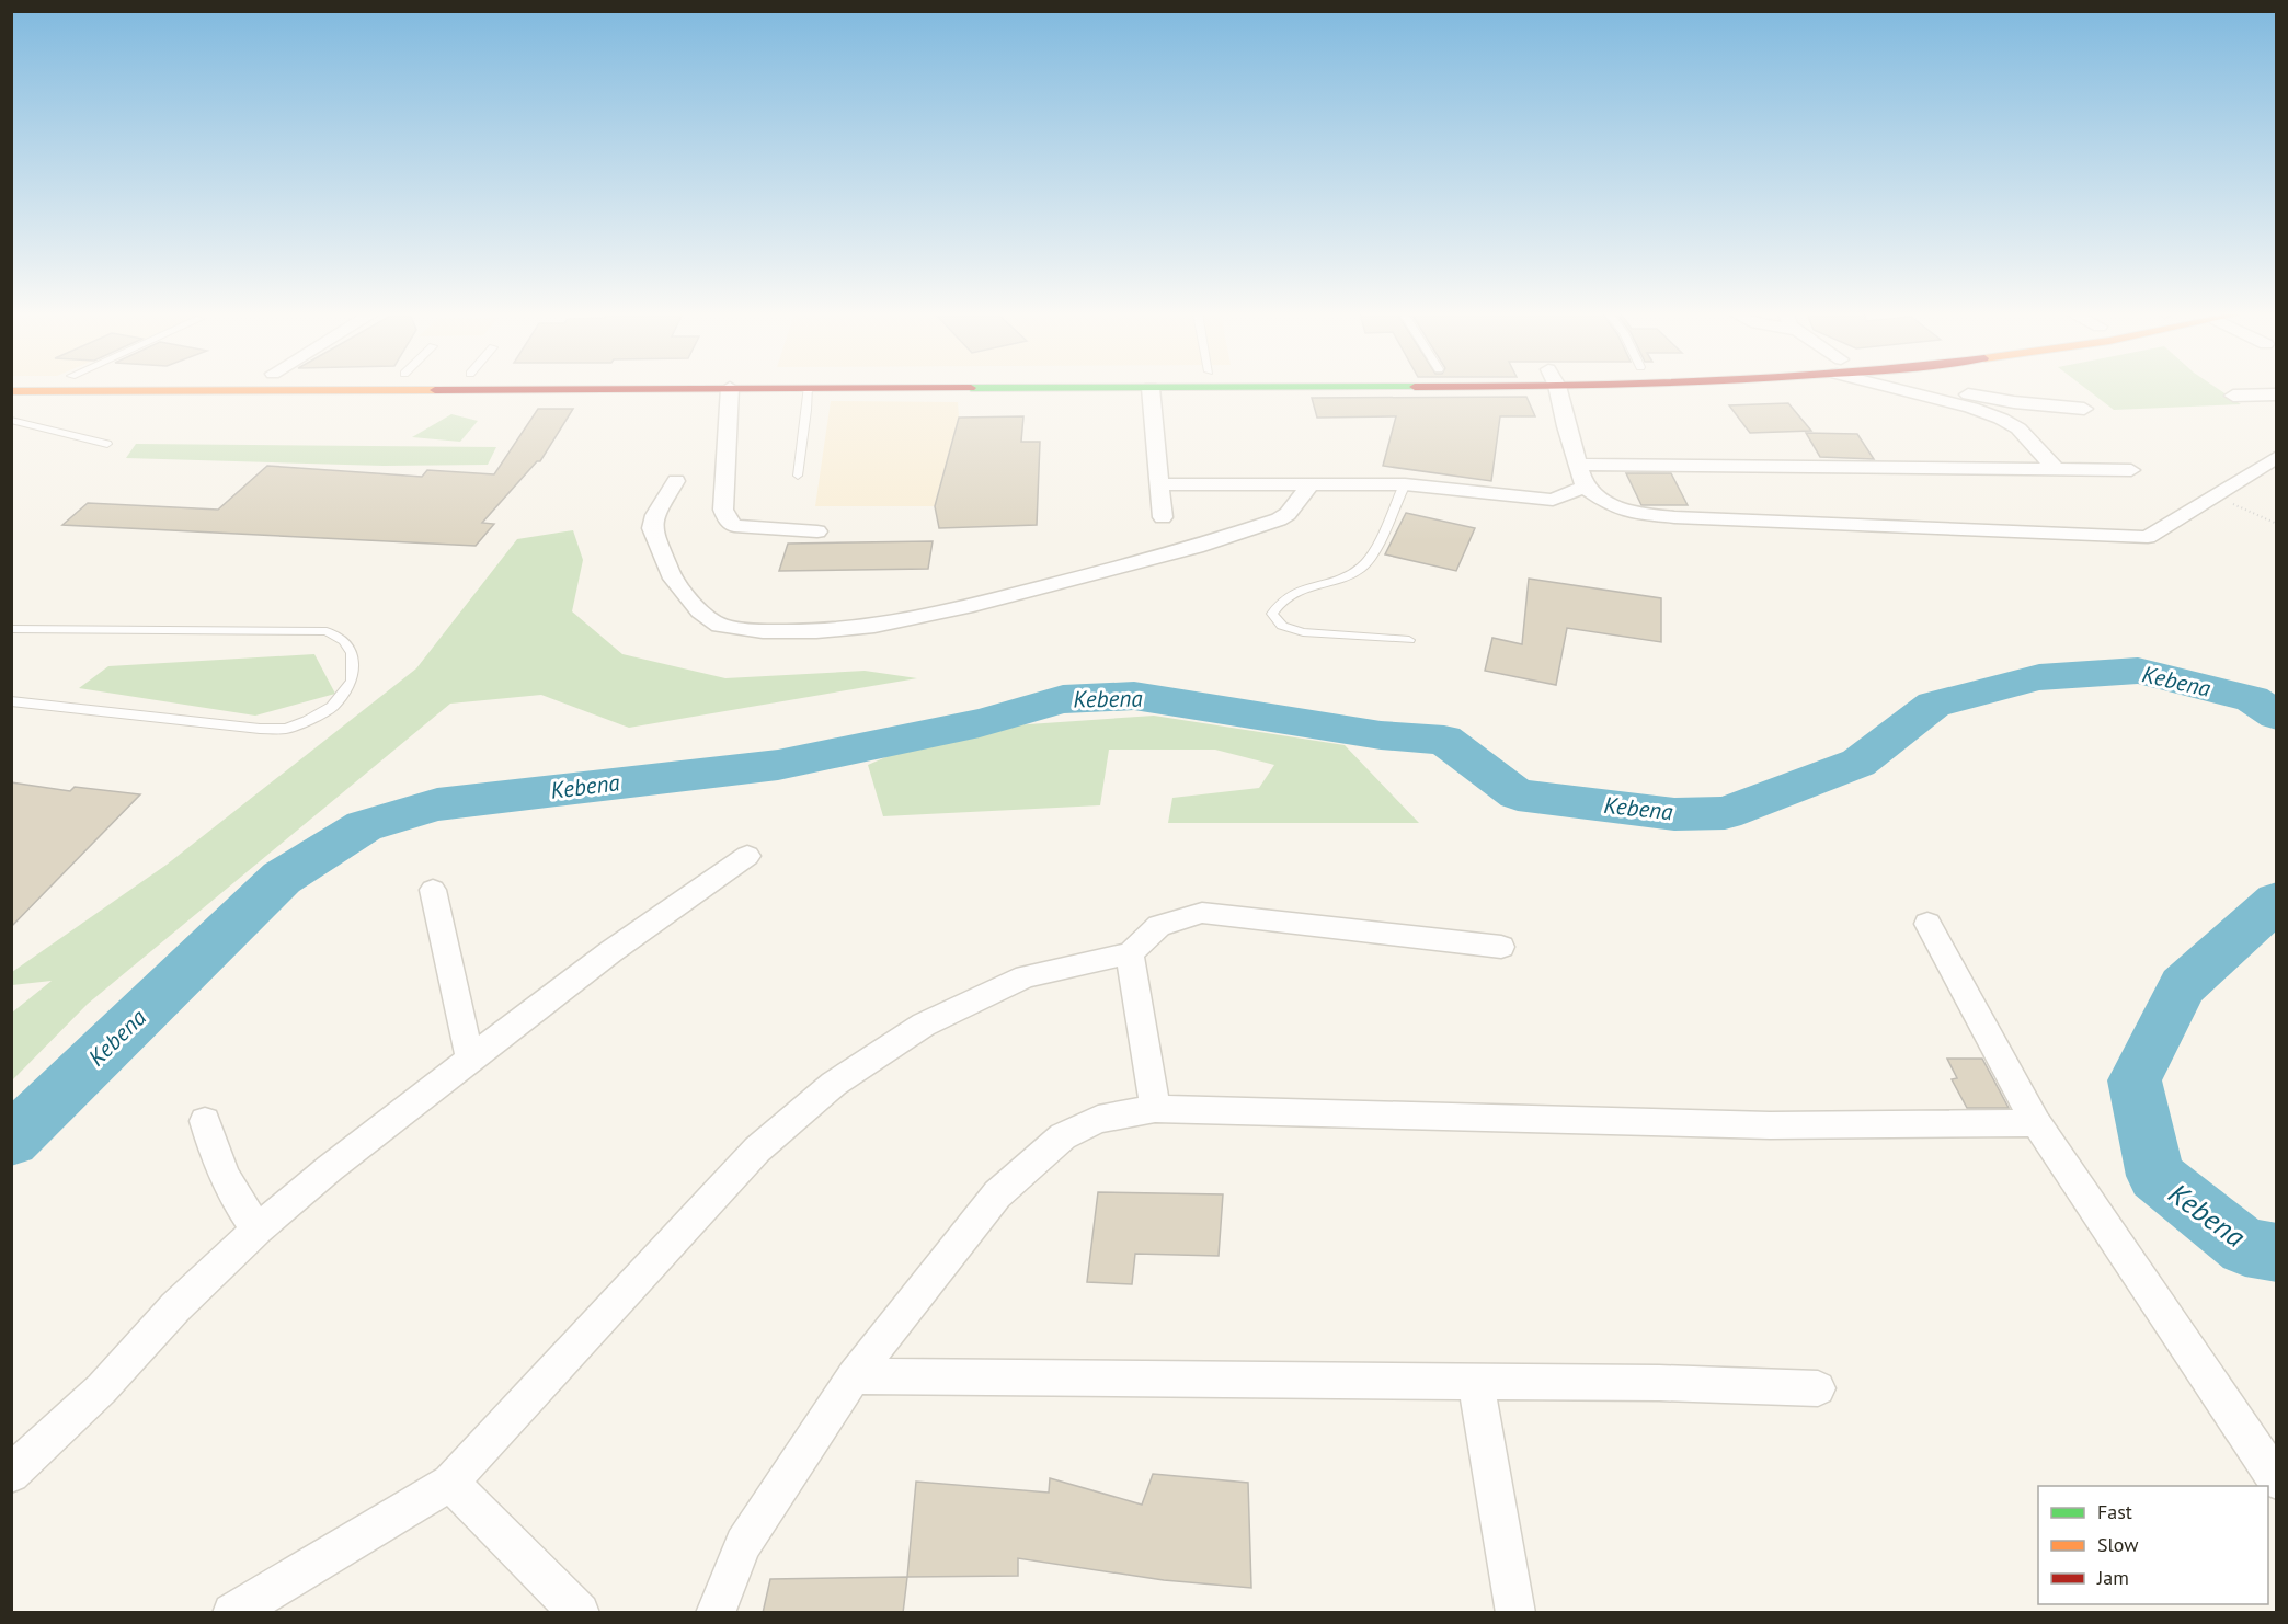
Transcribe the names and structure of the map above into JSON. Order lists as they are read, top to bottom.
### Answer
{
  "water": ["Kebena"],
  "legend": ["Fast", "Slow", "Jam"]
}
